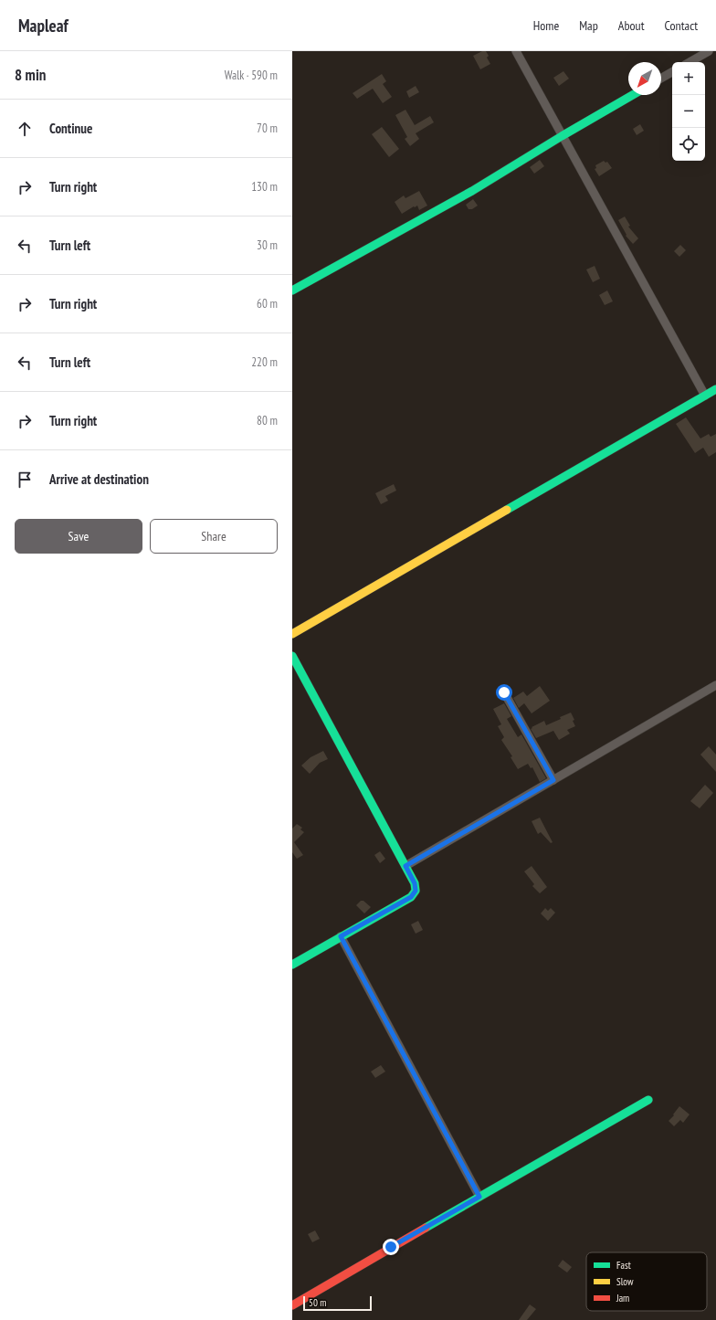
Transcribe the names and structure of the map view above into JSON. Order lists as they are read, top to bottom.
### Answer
{
  "legend": ["Fast", "Slow", "Jam"],
  "scale_bar": "50 m",
  "north": "bottom left",
  "page": {
    "header": "Mapleaf",
    "nav": [
      "Home",
      "Map",
      "About",
      "Contact"
    ],
    "heading": ["8 min", "Walk · 590 m"],
    "map_buttons": ["+", "−"],
    "list": [
      ["Continue", "70 m"],
      ["Turn right", "130 m"],
      ["Turn left", "30 m"],
      ["Turn right", "60 m"],
      ["Turn left", "220 m"],
      ["Turn right", "80 m"],
      "Arrive at destination"
    ],
    "buttons": ["Save", "Share"],
    "scale": "50 m"
  }
}
